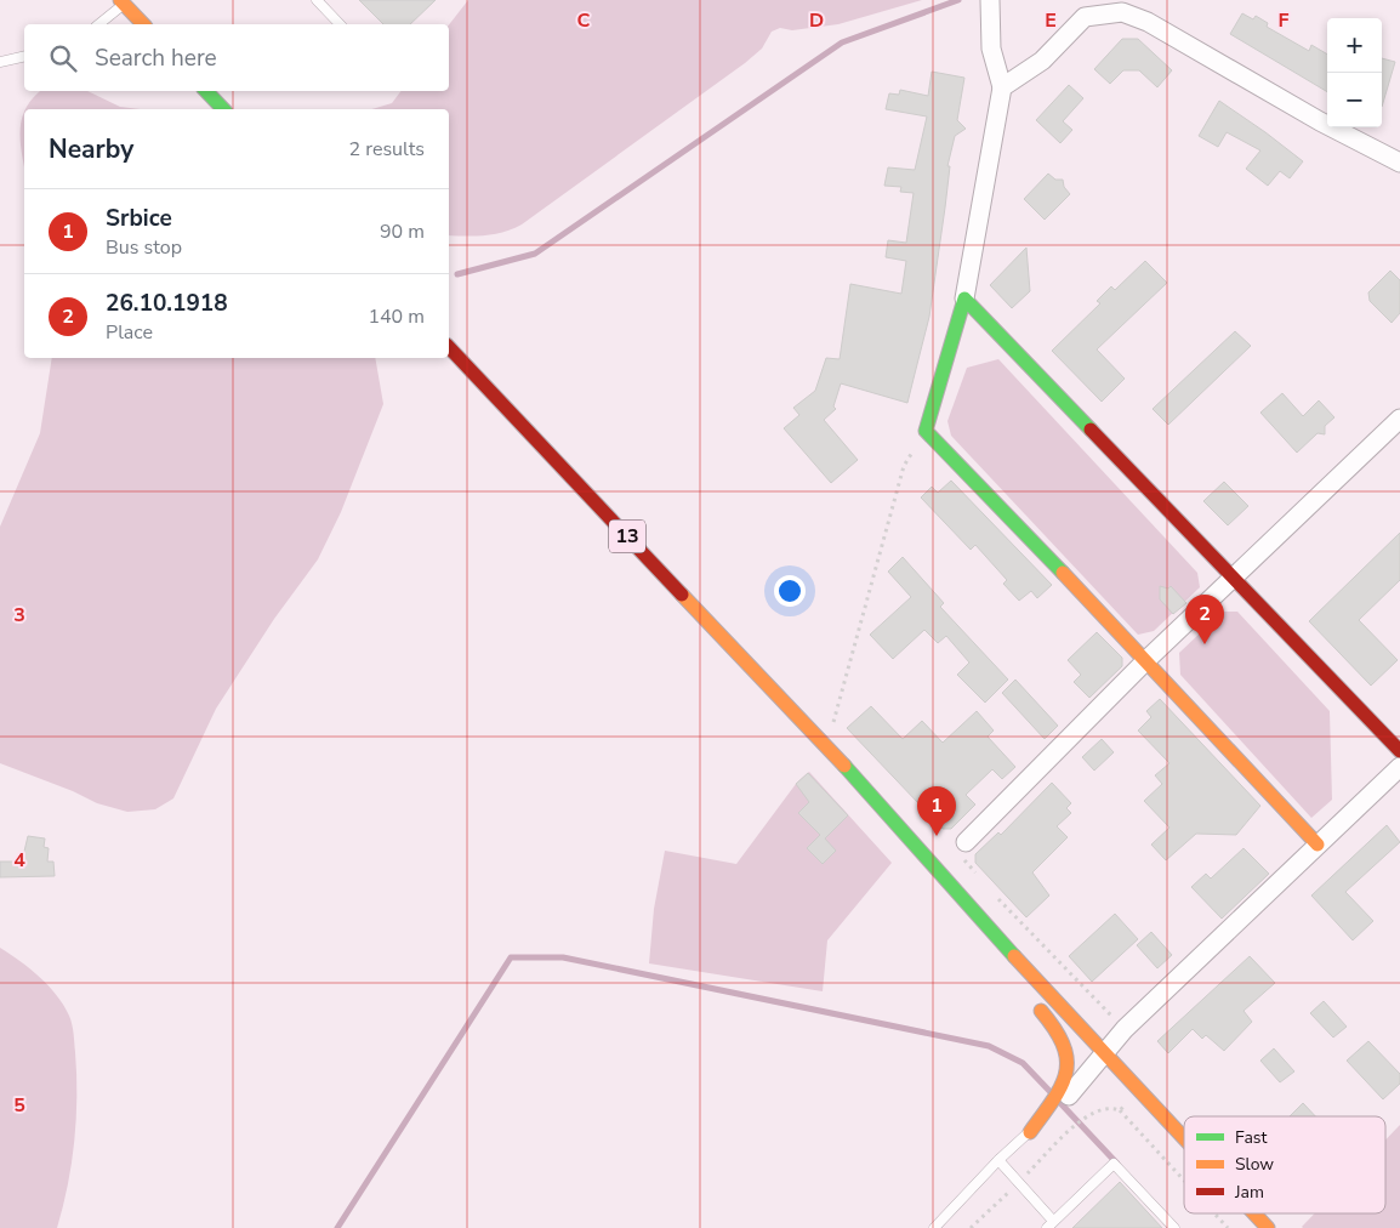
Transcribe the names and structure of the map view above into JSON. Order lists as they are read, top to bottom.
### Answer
{
  "streets": {
    "main road": ["13"]
  },
  "legend": ["Fast", "Slow", "Jam"],
  "page": {
    "map_buttons": ["+", "−"],
    "search": "Search here",
    "heading": ["Nearby", "2 results"],
    "list": [
      {
        "mark": "1",
        "name": "Srbice",
        "note": "Bus stop",
        "value": "90 m"
      },
      {
        "mark": "2",
        "name": "26.10.1918",
        "note": "Place",
        "value": "140 m"
      }
    ],
    "pins": ["2", "1"]
  },
  "grid": {
    "columns": [
      "C",
      "D",
      "E",
      "F"
    ],
    "rows": ["3", "4", "5"]
  }
}
